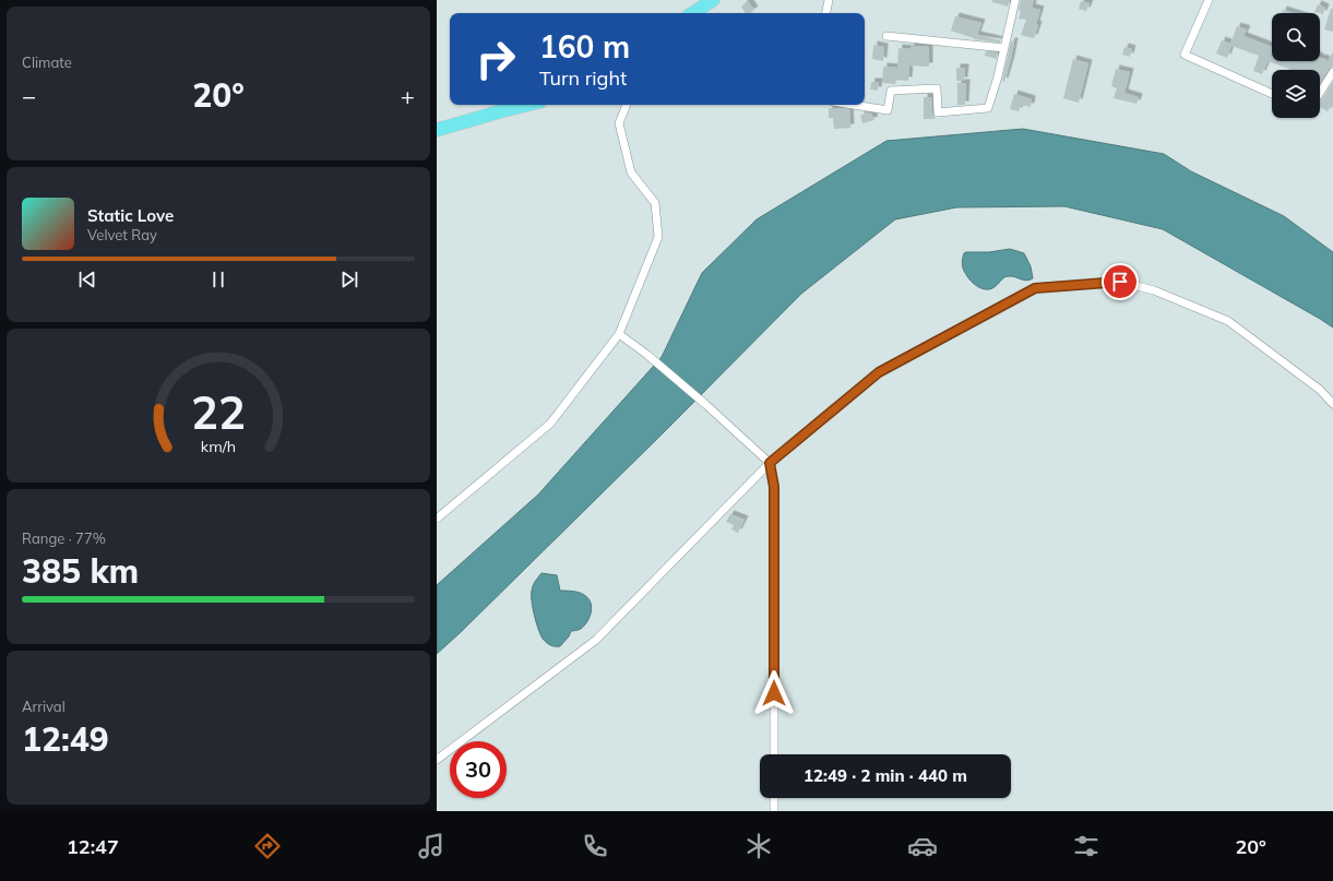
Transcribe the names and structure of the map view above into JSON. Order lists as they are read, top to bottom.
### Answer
{
  "page": {
    "tile": [
      "Climate",
      ["Range · 77%", "385 km"],
      ["Arrival", "12:49"]
    ],
    "turn": ["160 m", "Turn right"],
    "heat": ["−", "20°", "+"],
    "song": ["Static Love", "Velvet Ray"],
    "limit": "30",
    "trip": "12:49 · 2 min · 440 m",
    "tabs": ["12:47", "20°"],
    "gauge": ["22", "km/h"]
  }
}
